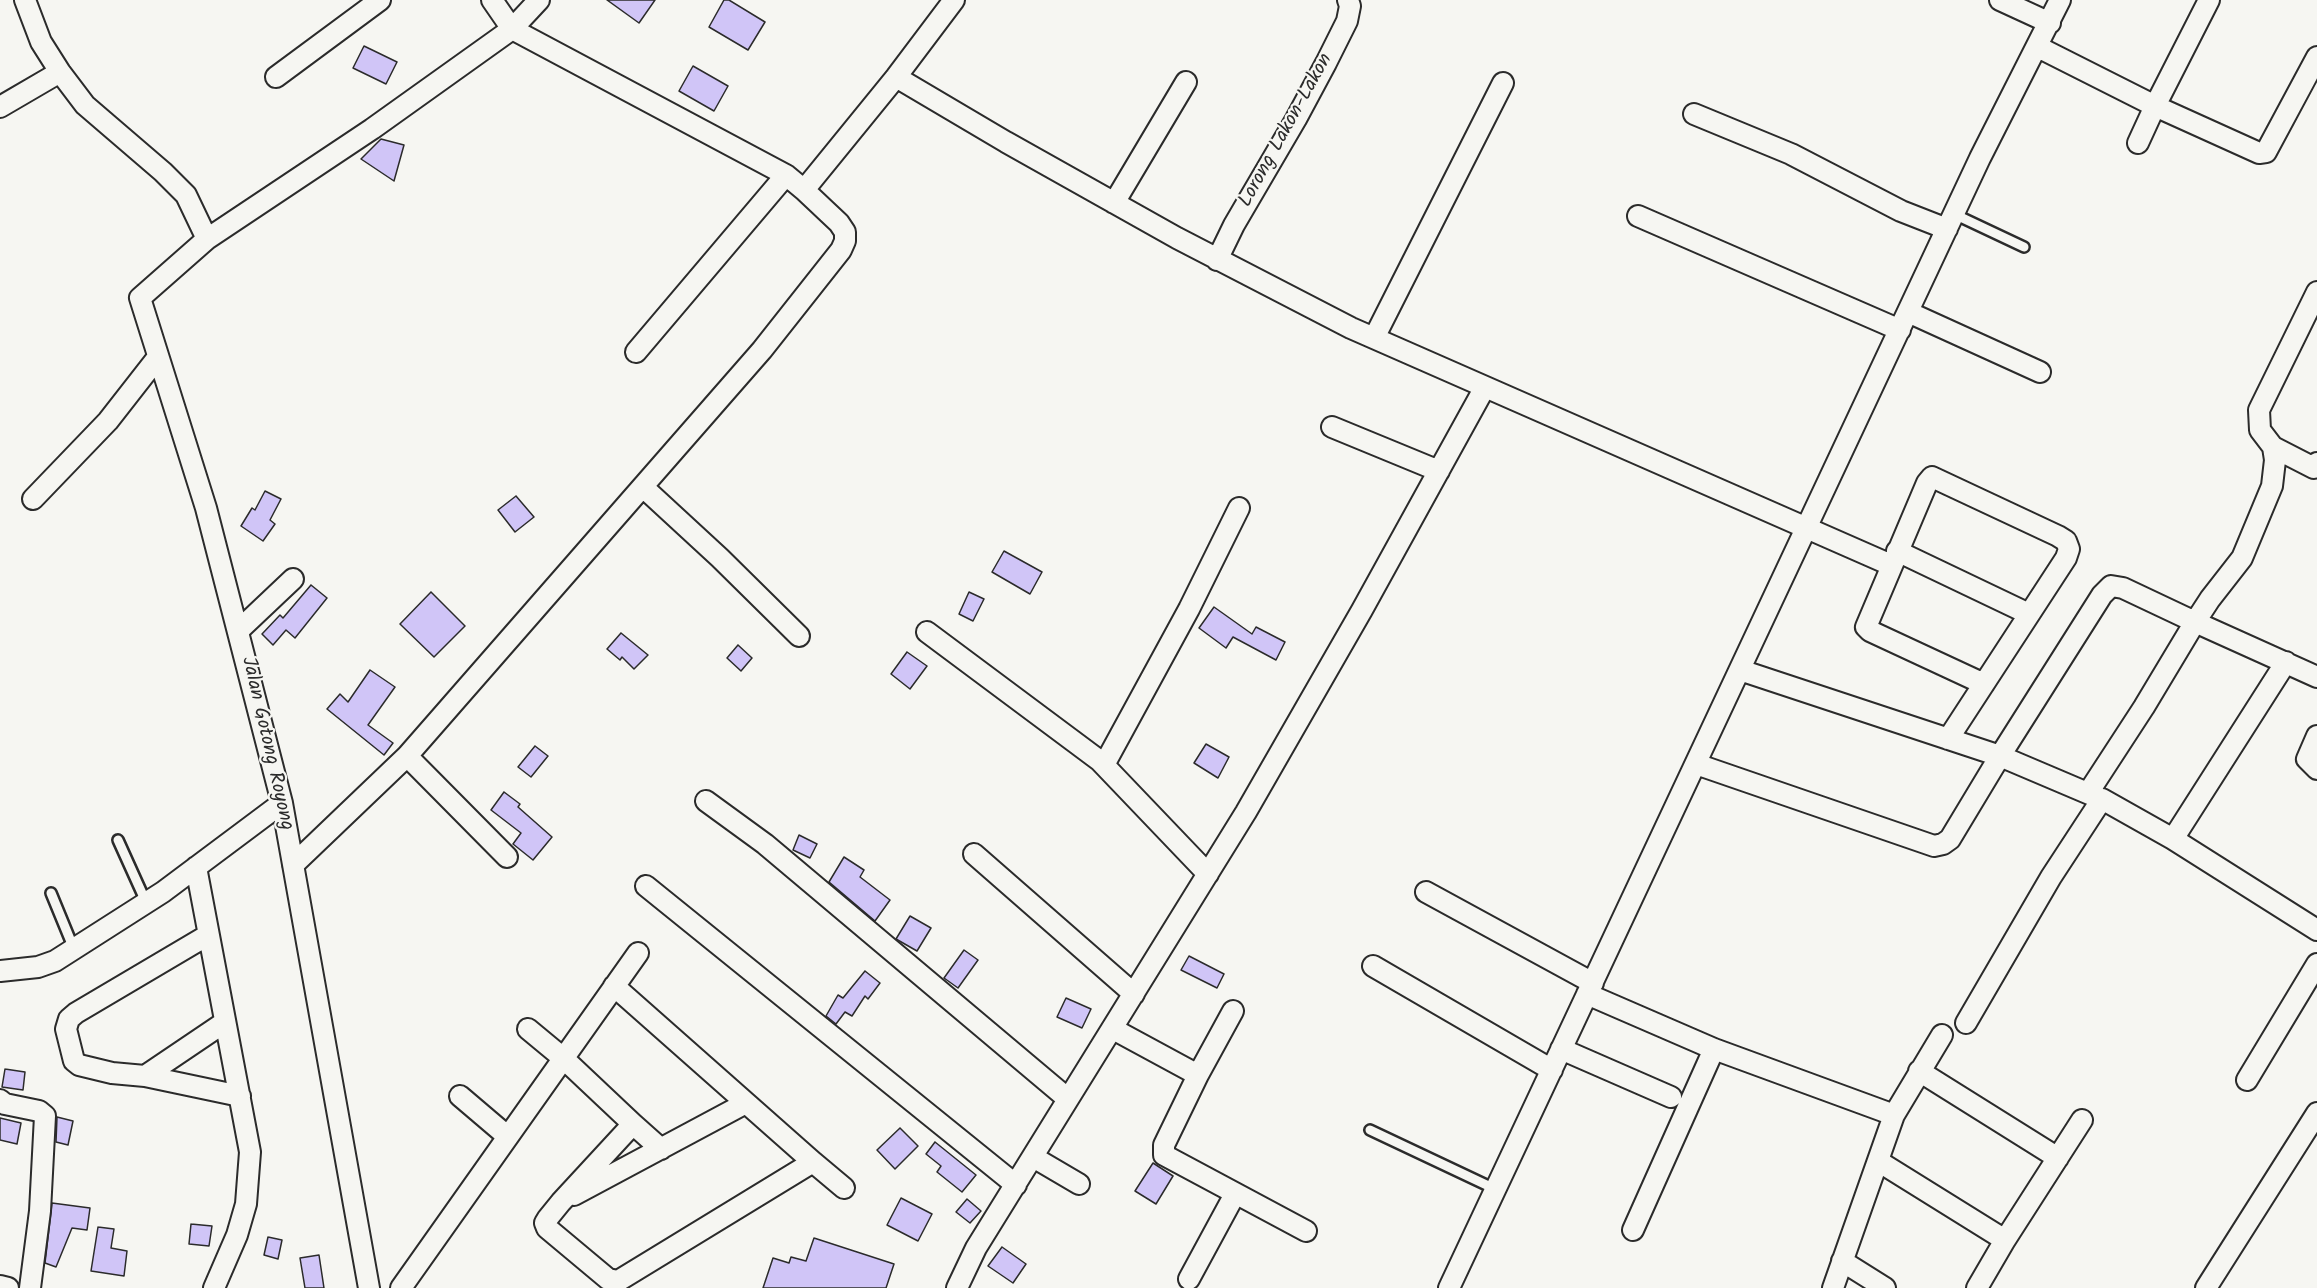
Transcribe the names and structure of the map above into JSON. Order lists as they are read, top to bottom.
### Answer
{
  "streets": {
    "street": ["Lorong Lakon-Lakon", "Jalan Gotong Royong"]
  }
}
